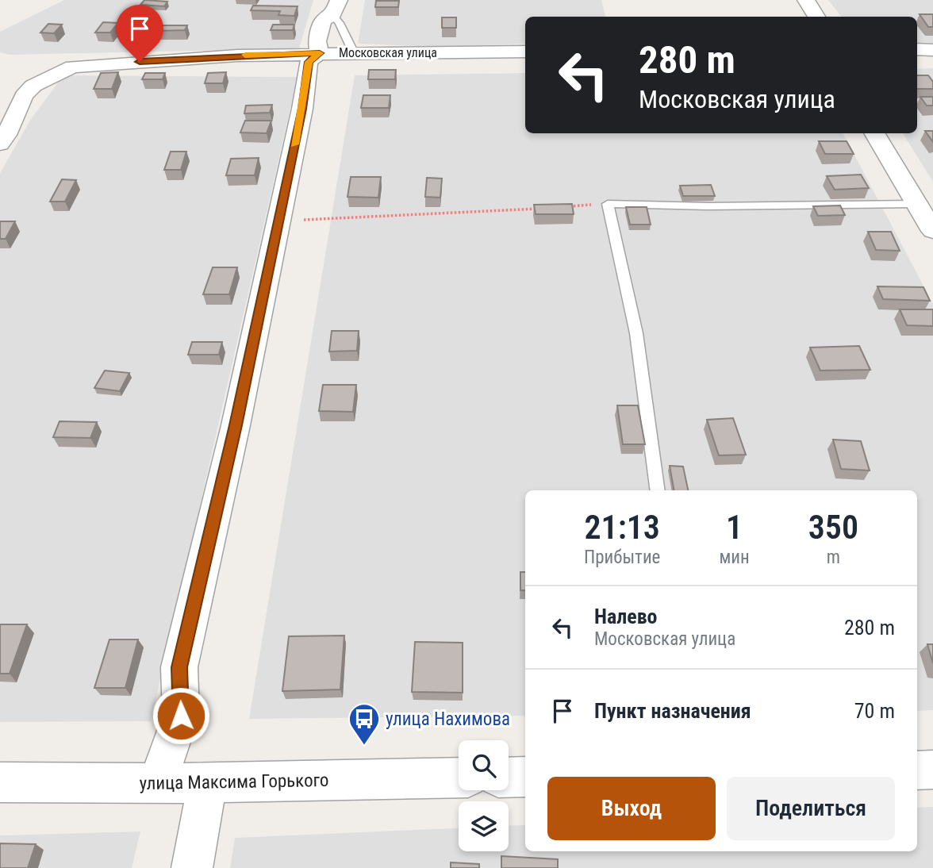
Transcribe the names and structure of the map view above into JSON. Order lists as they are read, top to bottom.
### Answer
{
  "streets": {
    "street": ["Московская улица", "улица Максима Горького"]
  },
  "places": {
    "bus stop": ["улица Нахимова"]
  },
  "page": {
    "turn": ["280 m", "Московская улица"],
    "eta": [
      "21:13",
      "Прибытие",
      "1",
      "мин",
      "350",
      "m"
    ],
    "list": [
      {
        "name": "Налево",
        "note": "Московская улица",
        "value": "280 m"
      },
      {
        "name": "Пункт назначения",
        "value": "70 m"
      }
    ],
    "buttons": ["Выход", "Поделиться"]
  }
}
